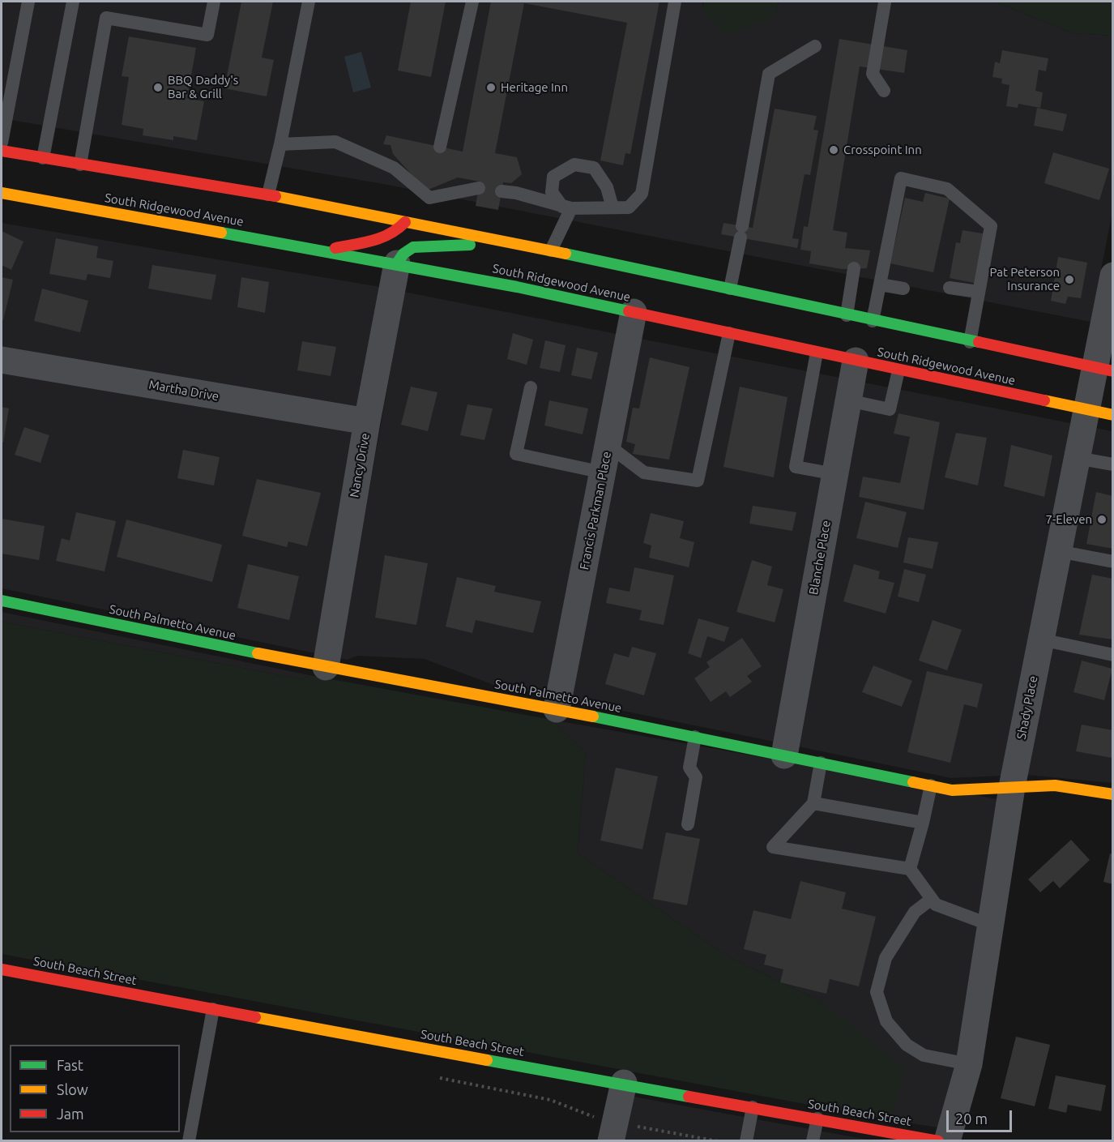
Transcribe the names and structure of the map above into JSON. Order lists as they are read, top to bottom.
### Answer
{
  "streets": {
    "main road": ["South Ridgewood Avenue", "South Palmetto Avenue", "South Beach Street"],
    "street": [
      "Martha Drive",
      "Nancy Drive",
      "Francis Parkman Place",
      "Blanche Place",
      "Shady Place"
    ]
  },
  "crossings": [
    ["South Ridgewood Avenue", "Nancy Drive"],
    ["South Ridgewood Avenue", "Francis Parkman Place"],
    ["South Ridgewood Avenue", "Blanche Place"],
    ["South Ridgewood Avenue", "Shady Place"],
    ["Martha Drive", "Nancy Drive"],
    ["Nancy Drive", "South Palmetto Avenue"],
    ["Francis Parkman Place", "South Palmetto Avenue"],
    ["Blanche Place", "South Palmetto Avenue"],
    ["South Palmetto Avenue", "Shady Place"]
  ],
  "places": [
    "BBQ Daddy's Bar & Grill",
    "Heritage Inn",
    "Crosspoint Inn",
    "Pat Peterson Insurance",
    "7-Eleven"
  ],
  "legend": ["Fast", "Slow", "Jam"],
  "scale_bar": "20 m"
}
